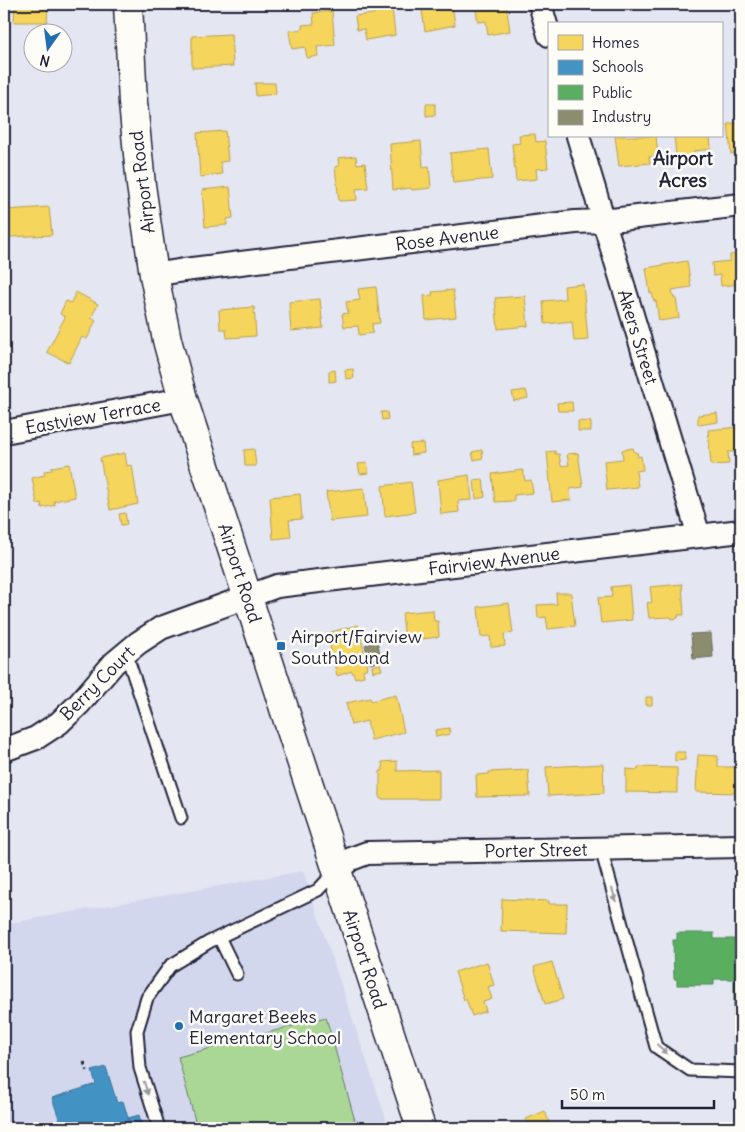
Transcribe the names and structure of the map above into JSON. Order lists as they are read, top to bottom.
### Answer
{
  "streets": {
    "street": [
      "Airport Road",
      "Rose Avenue",
      "Akers Street",
      "Eastview Terrace",
      "Fairview Avenue",
      "Berry Court",
      "Porter Street"
    ]
  },
  "crossings": [
    ["Airport Road", "Rose Avenue"],
    ["Airport Road", "Eastview Terrace"],
    ["Airport Road", "Fairview Avenue"],
    ["Airport Road", "Berry Court"],
    ["Airport Road", "Porter Street"],
    ["Rose Avenue", "Akers Street"],
    ["Akers Street", "Fairview Avenue"],
    ["Fairview Avenue", "Berry Court"]
  ],
  "districts": ["Airport Acres"],
  "places": {
    "transit": ["Airport/Fairview Southbound"],
    "other": ["Margaret Beeks Elementary School"]
  },
  "legend": [
    "Homes",
    "Schools",
    "Public",
    "Industry"
  ],
  "scale_bar": "50 m",
  "north": "bottom"
}
